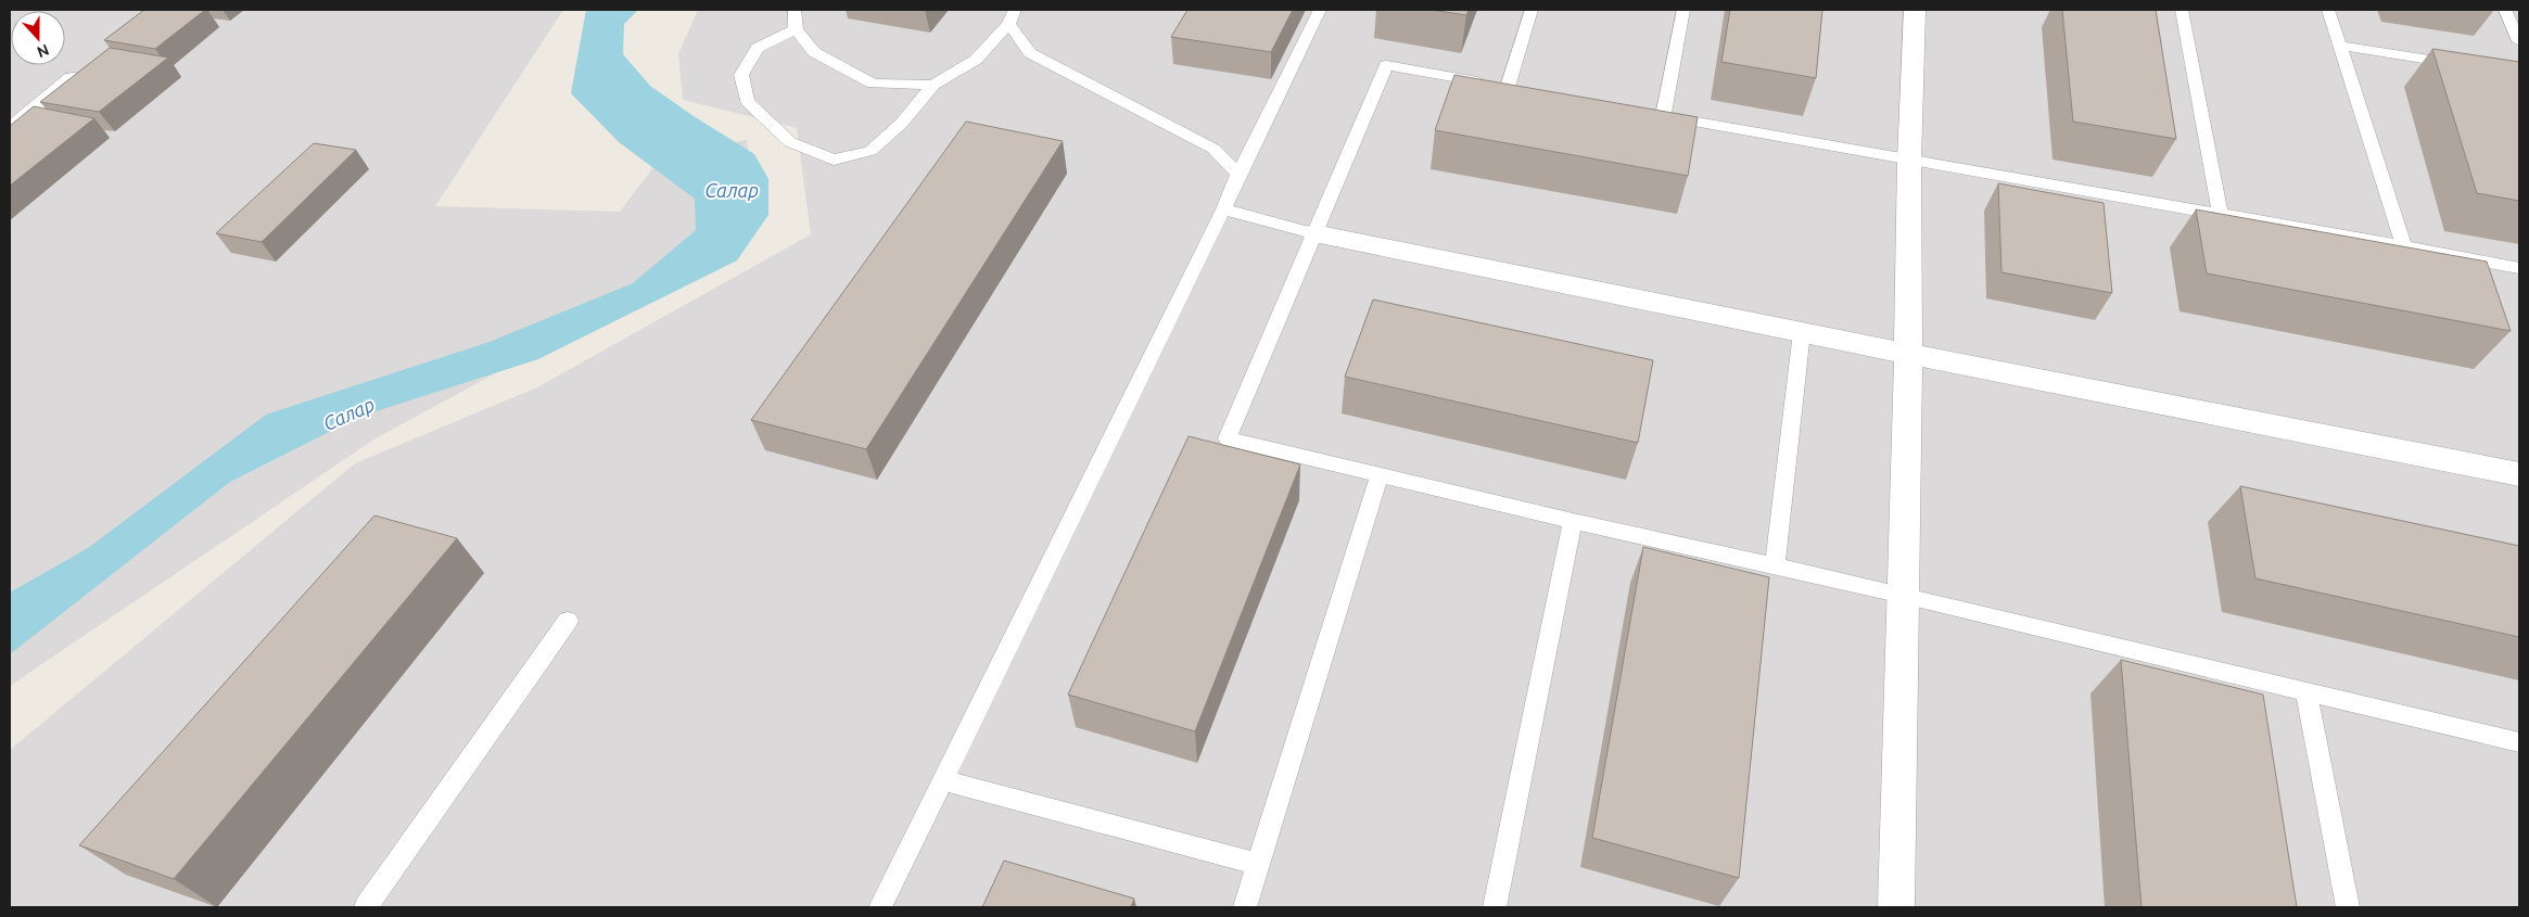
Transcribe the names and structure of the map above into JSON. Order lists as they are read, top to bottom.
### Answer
{
  "water": ["Салар"],
  "north": "bottom"
}
